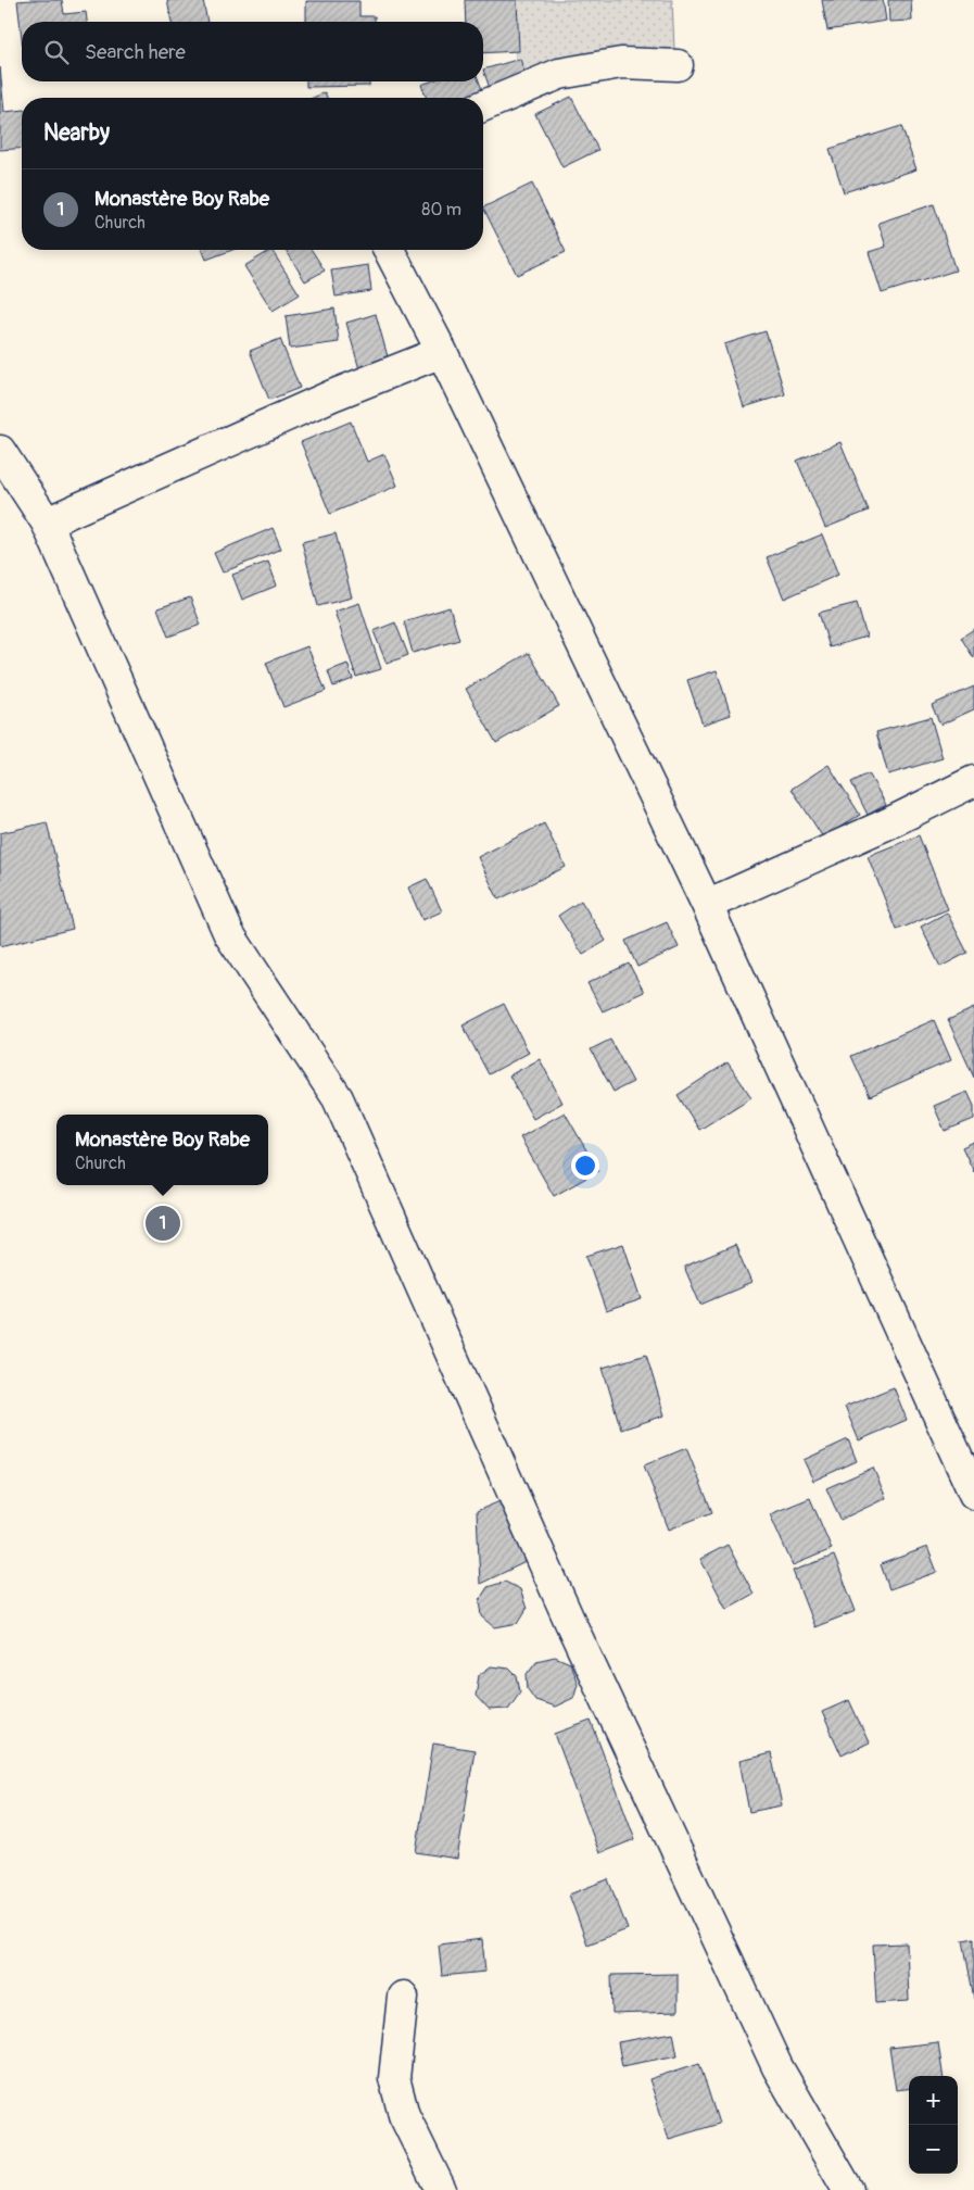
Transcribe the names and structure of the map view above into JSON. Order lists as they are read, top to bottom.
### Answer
{
  "page": {
    "search": "Search here",
    "heading": "Nearby",
    "list": [
      {
        "mark": "1",
        "name": "Monastère Boy Rabe",
        "note": "Church",
        "value": "80 m"
      }
    ],
    "popup": ["Monastère Boy Rabe", "Church"],
    "pins": "1",
    "map_buttons": ["+", "−"]
  }
}
